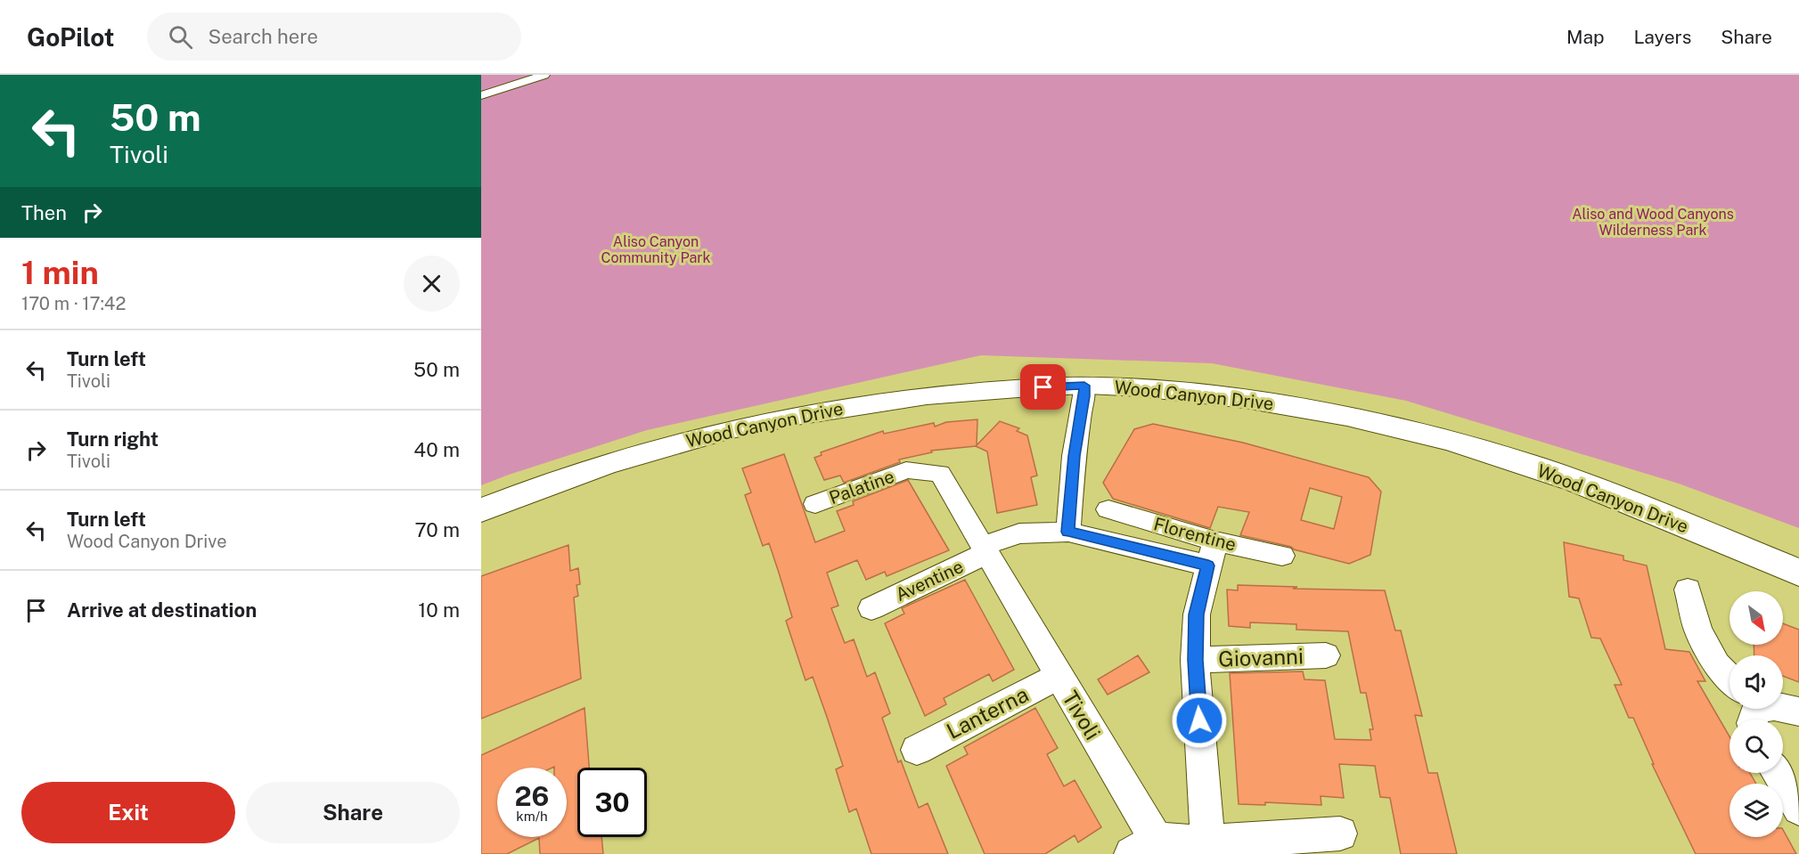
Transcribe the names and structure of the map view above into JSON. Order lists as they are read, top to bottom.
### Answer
{
  "streets": {
    "main road": ["Wood Canyon Drive"],
    "street": [
      "Palatine",
      "Florentine",
      "Aventine",
      "Giovanni",
      "Lanterna",
      "Tivoli"
    ]
  },
  "crossings": [
    ["Palatine", "Tivoli"],
    ["Aventine", "Tivoli"],
    ["Lanterna", "Tivoli"]
  ],
  "parks": ["Aliso and Wood Canyons Wilderness Park", "Aliso Canyon Community Park"],
  "north": "bottom right",
  "page": {
    "header": "GoPilot",
    "search": "Search here",
    "nav": ["Map", "Layers", "Share"],
    "turn": ["50 m", "Tivoli"],
    "then": "Then",
    "heading": ["1 min", "170 m · 17:42"],
    "list": [
      {
        "name": "Turn left",
        "note": "Tivoli",
        "value": "50 m"
      },
      {
        "name": "Turn right",
        "note": "Tivoli",
        "value": "40 m"
      },
      {
        "name": "Turn left",
        "note": "Wood Canyon Drive",
        "value": "70 m"
      },
      {
        "name": "Arrive at destination",
        "value": "10 m"
      }
    ],
    "speed": "26 km/h",
    "limit": "30",
    "buttons": ["Exit", "Share"]
  }
}
